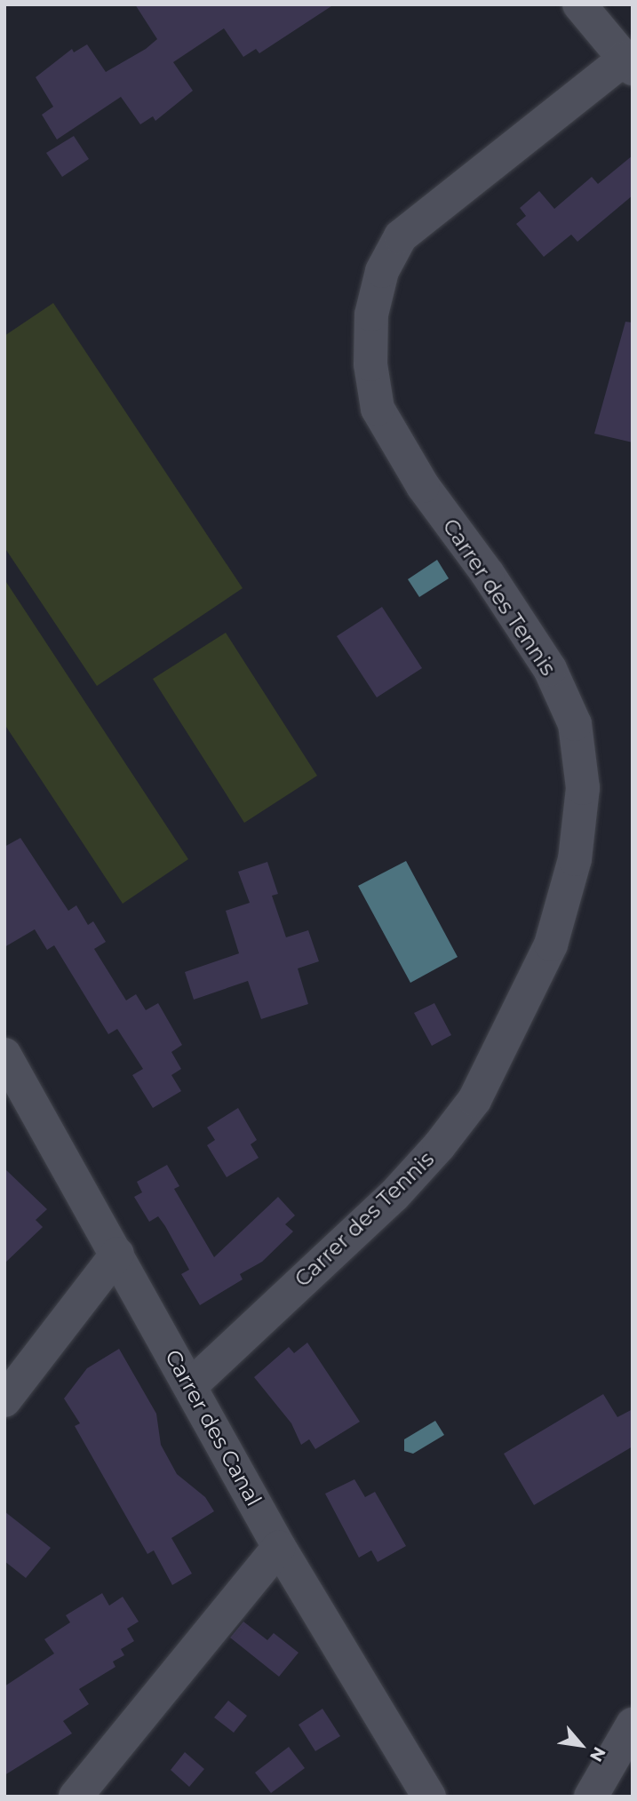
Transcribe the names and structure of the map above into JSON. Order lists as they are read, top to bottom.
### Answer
{
  "streets": {
    "street": ["Carrer des Tennis", "Carrer des Canal"]
  },
  "crossings": [
    ["Carrer des Tennis", "Carrer des Canal"]
  ],
  "north": "bottom right"
}
